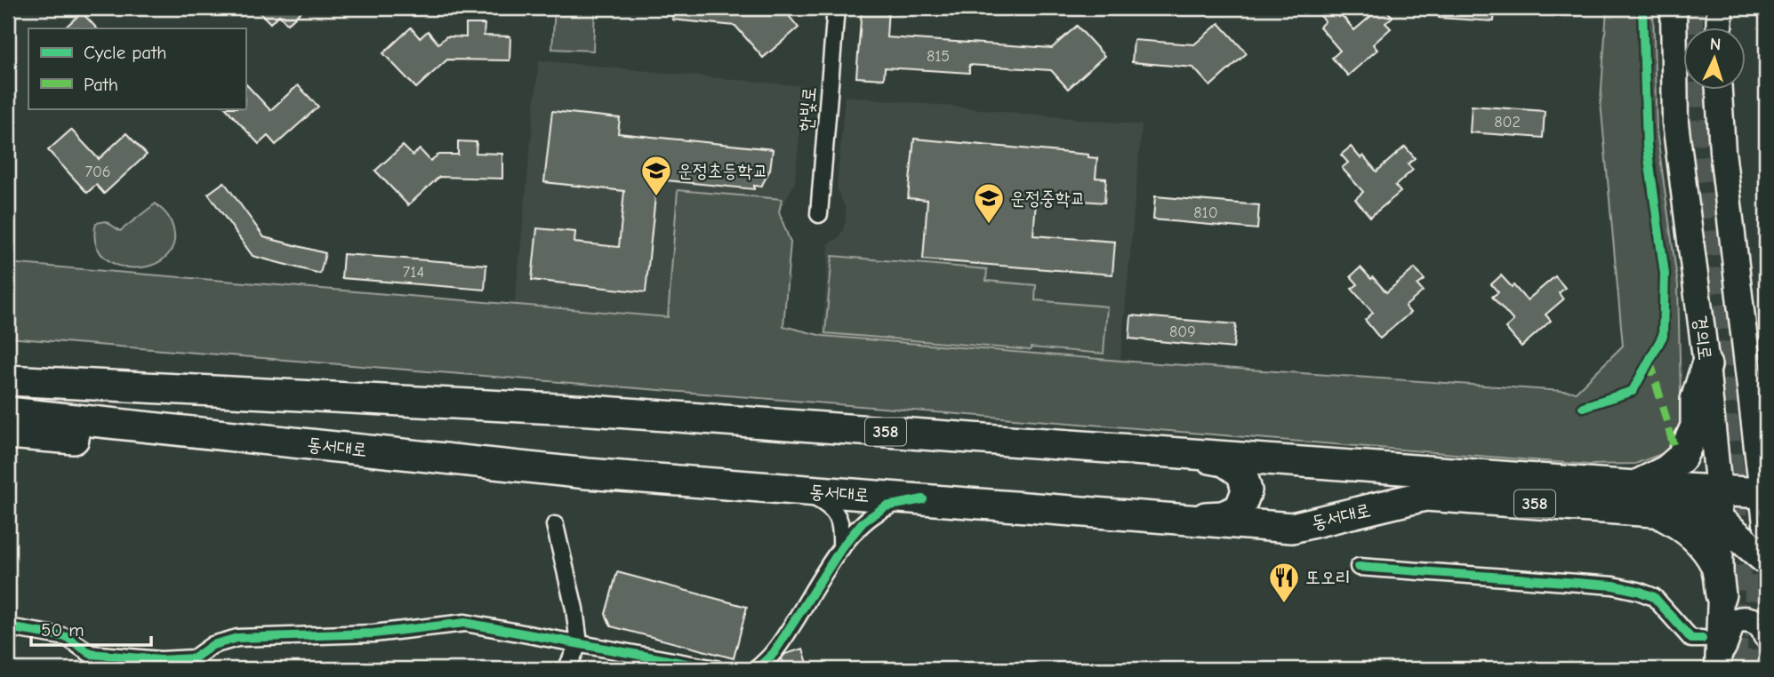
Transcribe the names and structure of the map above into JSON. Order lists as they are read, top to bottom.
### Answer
{
  "streets": {
    "highway": ["358", "동서대로"],
    "main road": ["경의로"],
    "street": ["한빛로"]
  },
  "crossings": [
    ["경의로", "358"],
    ["경의로", "동서대로"]
  ],
  "places": {
    "school or university": ["운정초등학교", "운정중학교"],
    "restaurant": ["또오리"]
  },
  "house_numbers": [
    "815",
    "802",
    "706",
    "810",
    "714",
    "809"
  ],
  "legend": ["Cycle path", "Path"],
  "scale_bar": "50 m",
  "north": "top"
}
